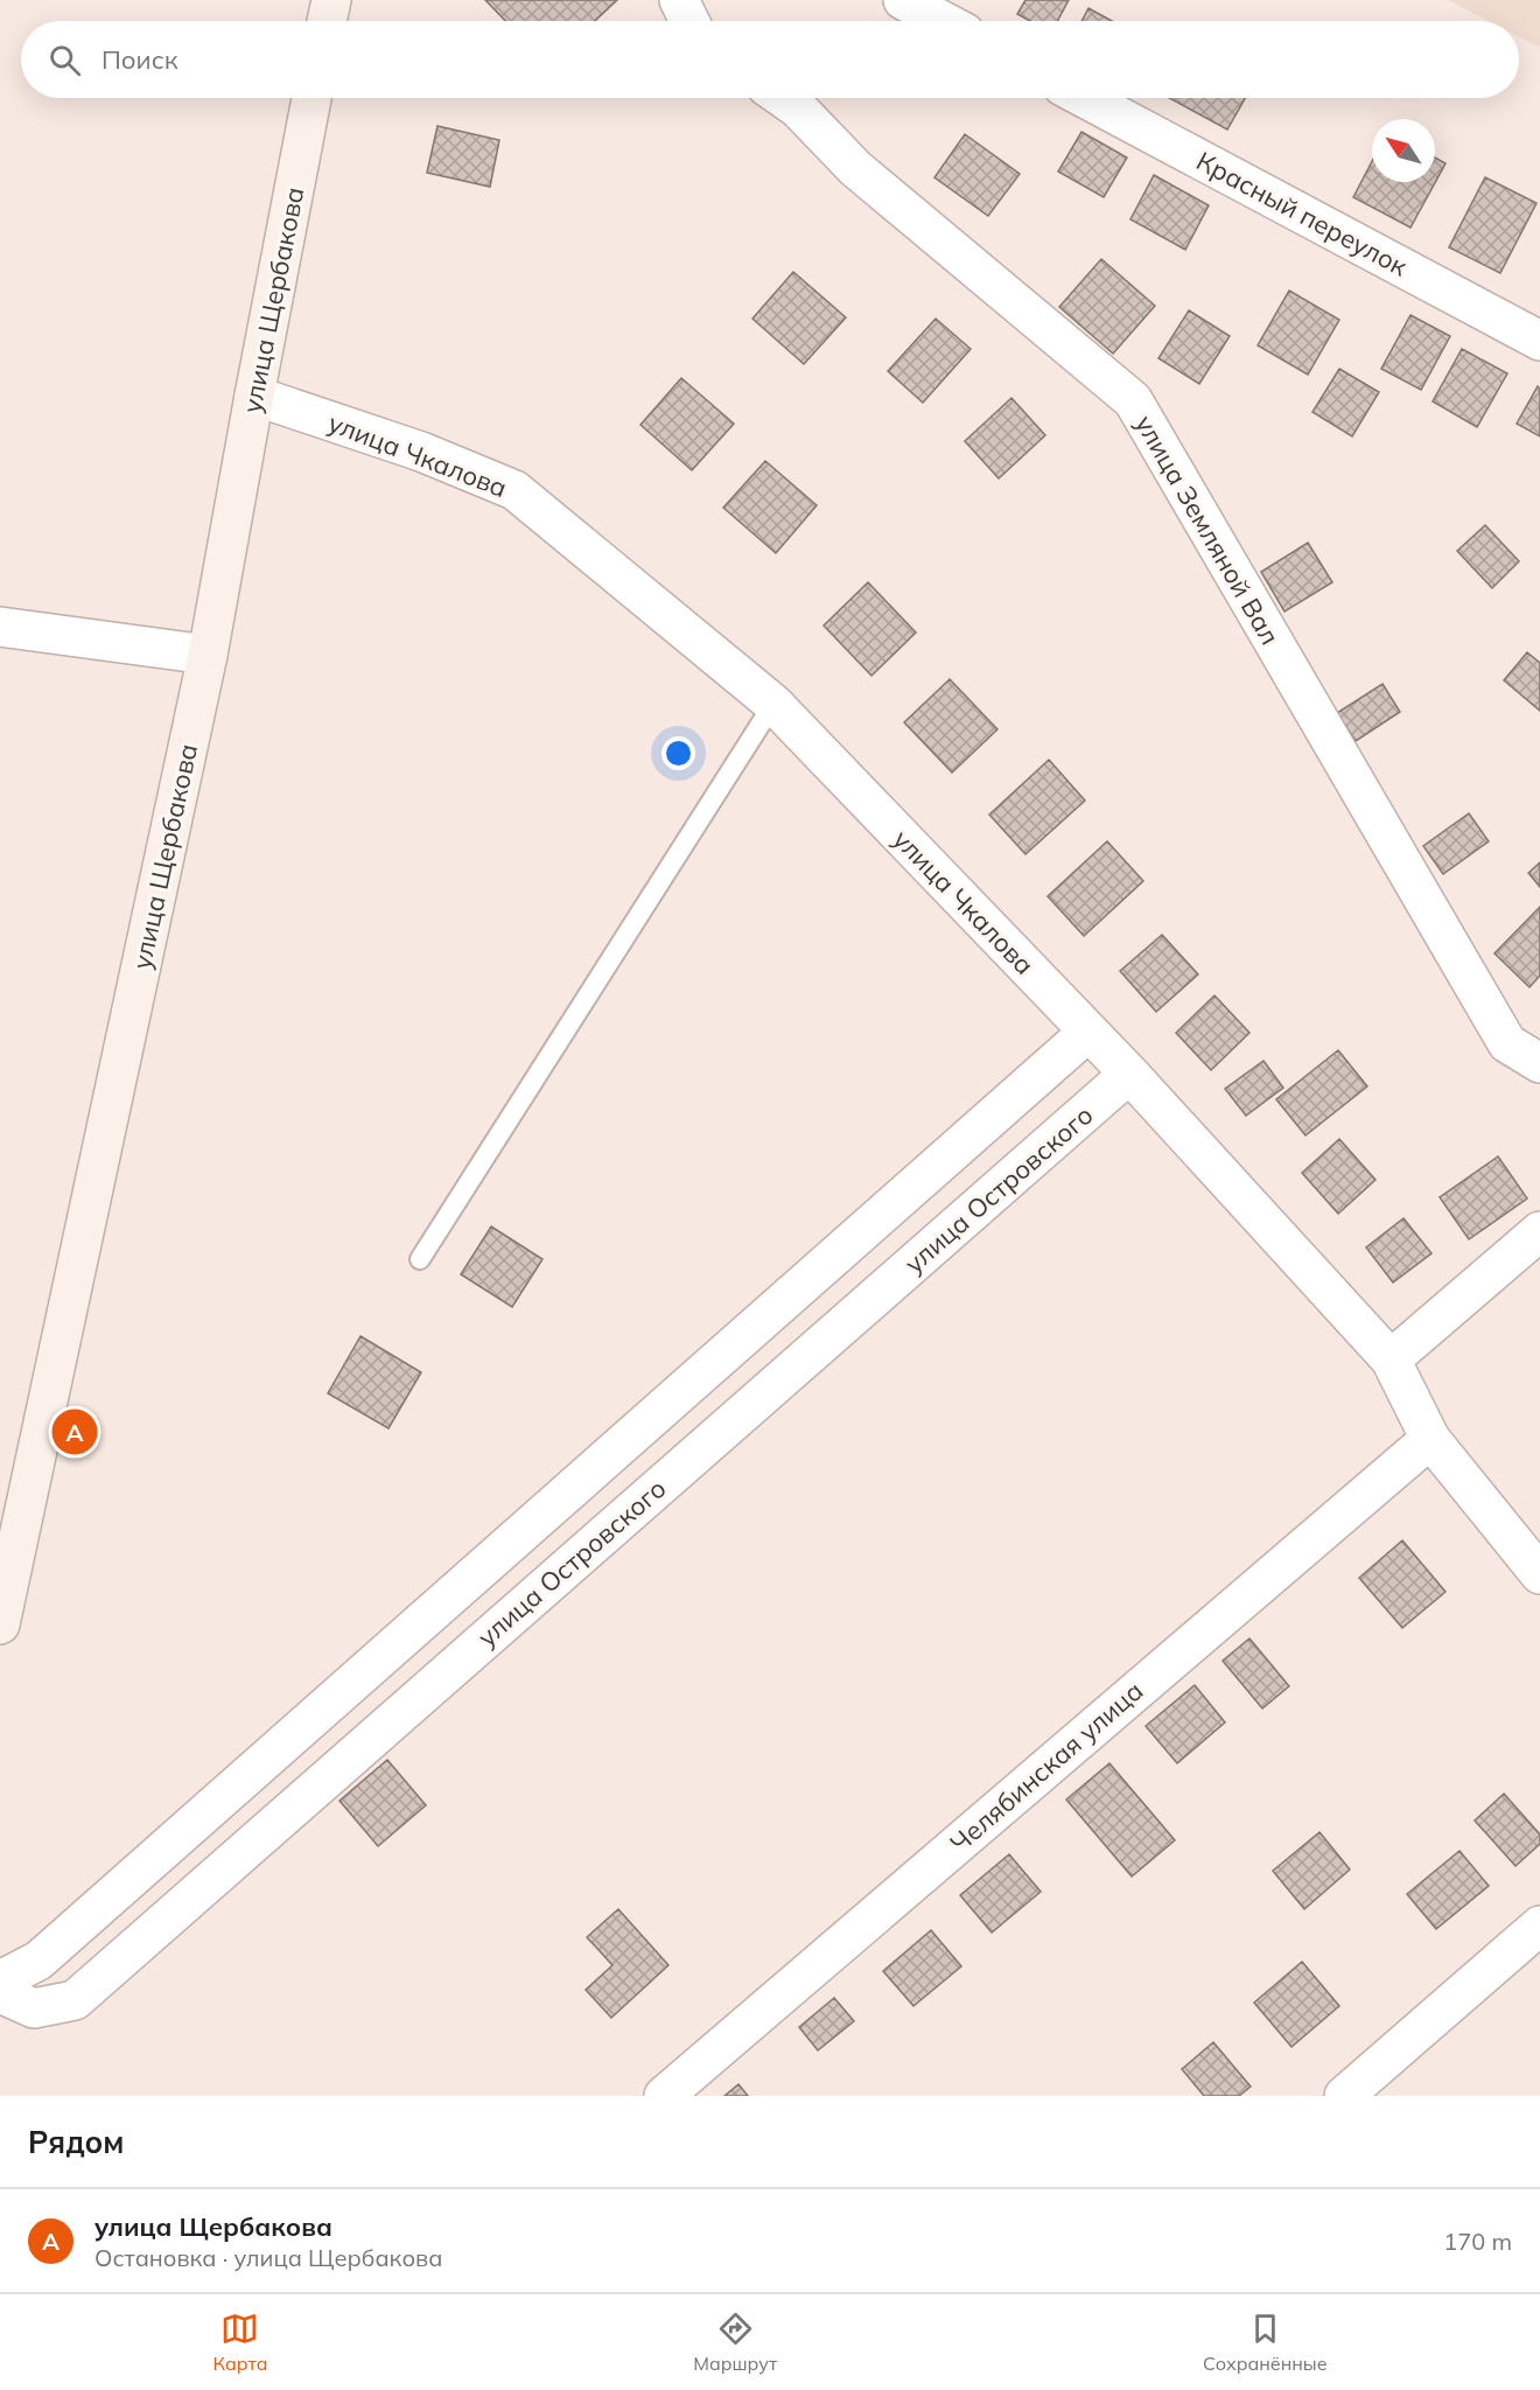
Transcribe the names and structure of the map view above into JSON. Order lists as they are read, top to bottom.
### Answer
{
  "streets": {
    "street": [
      "Красный переулок",
      "улица Щербакова",
      "улица Чкалова",
      "улица Земляной Вал",
      "улица Островского",
      "Челябинская улица"
    ]
  },
  "crossings": [
    ["улица Щербакова", "улица Чкалова"],
    ["улица Чкалова", "улица Островского"],
    ["улица Чкалова", "Челябинская улица"]
  ],
  "north": "top left",
  "page": {
    "search": "Поиск",
    "pins": "A",
    "heading": "Рядом",
    "list": [
      {
        "mark": "A",
        "name": "улица Щербакова",
        "note": "Остановка · улица Щербакова",
        "value": "170 m"
      }
    ],
    "nav": ["Карта", "Маршрут", "Сохранённые"]
  }
}
